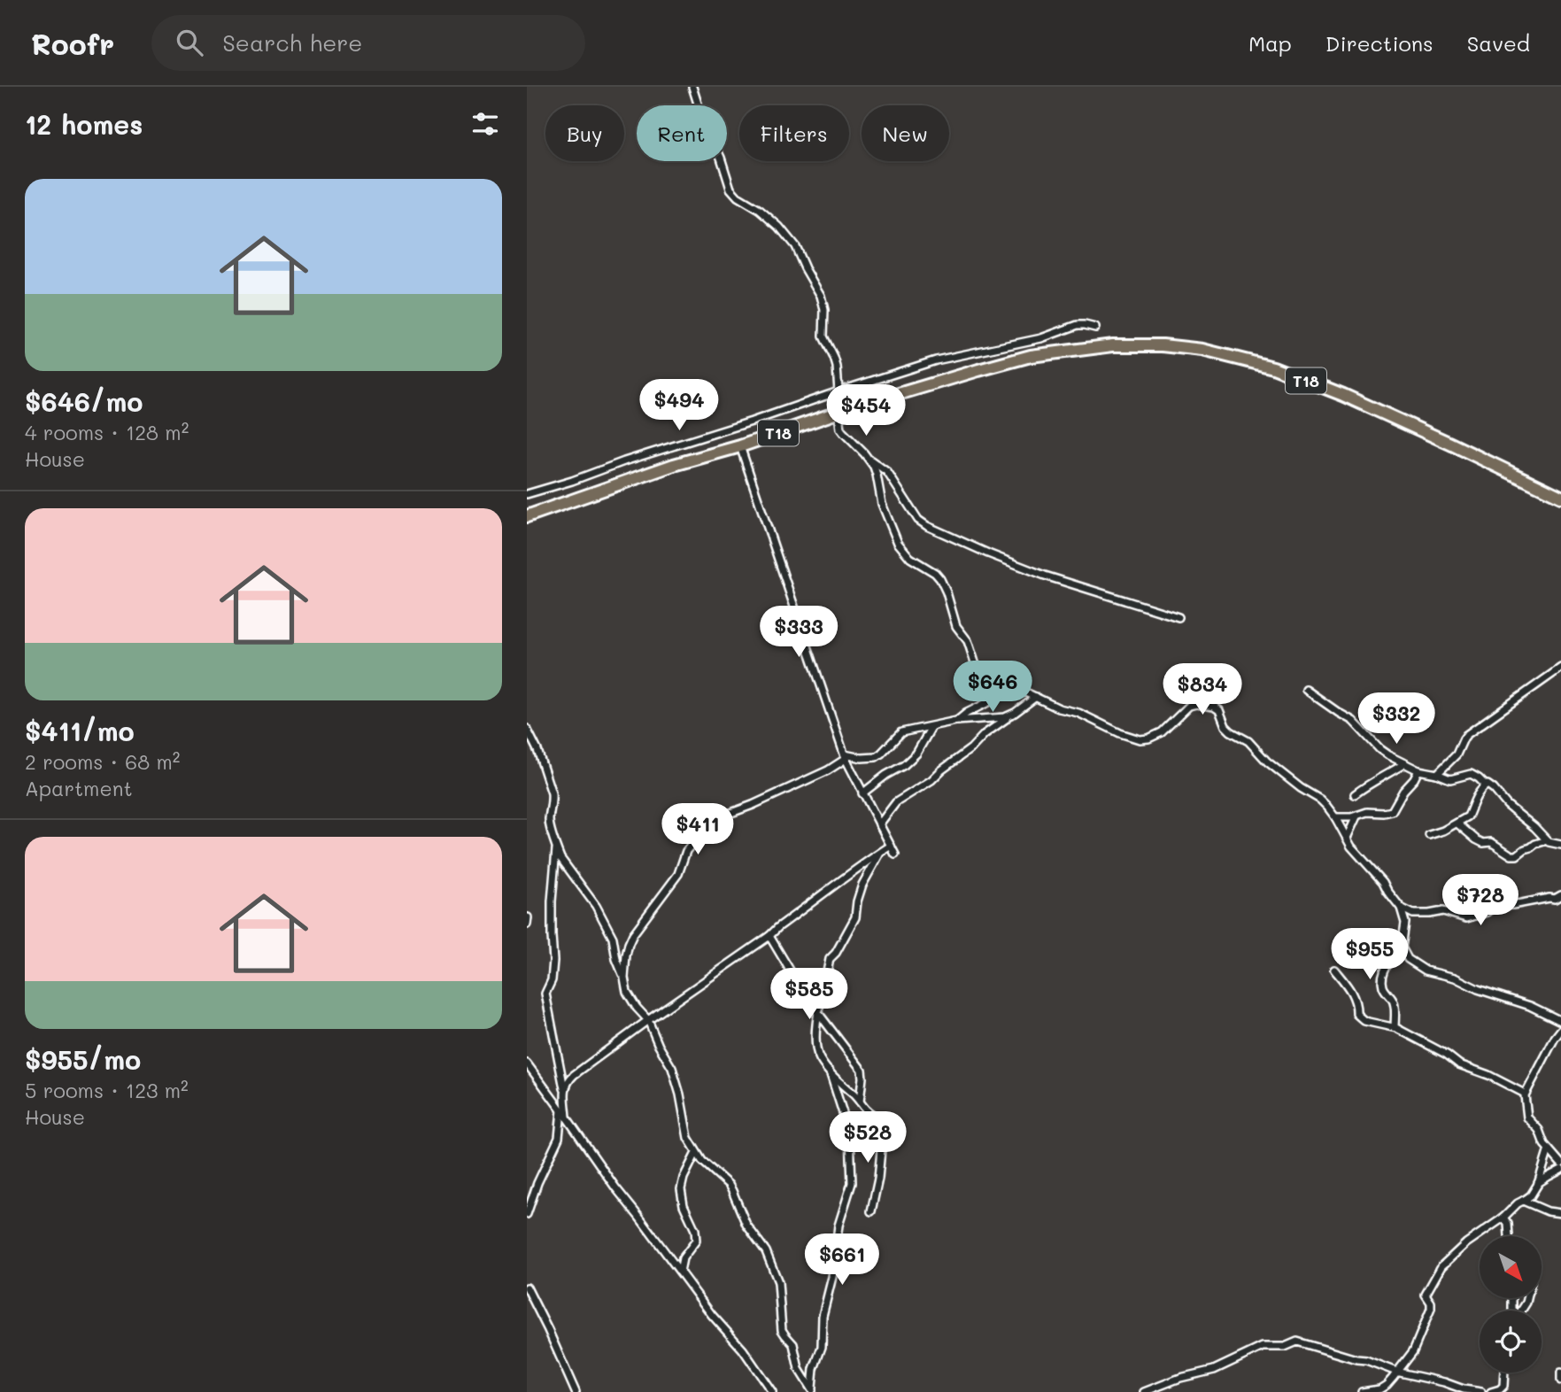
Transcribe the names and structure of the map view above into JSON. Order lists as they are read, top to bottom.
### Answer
{
  "streets": {
    "highway": ["T18"]
  },
  "north": "bottom right",
  "page": {
    "header": "Roofr",
    "search": "Search here",
    "nav": ["Map", "Directions", "Saved"],
    "heading": "12 homes",
    "chip": [
      "Buy",
      "Rent",
      "Filters",
      "New"
    ],
    "list": [
      {
        "name": "$646/mo",
        "note": "4 rooms · 128 m² · House"
      },
      {
        "name": "$411/mo",
        "note": "2 rooms · 68 m² · Apartment"
      },
      {
        "name": "$955/mo",
        "note": "5 rooms · 123 m² · House"
      }
    ],
    "price": [
      "$494",
      "$454",
      "$333",
      "$646",
      "$834",
      "$332",
      "$411",
      "$728",
      "$955",
      "$585",
      "$528",
      "$661"
    ]
  }
}
